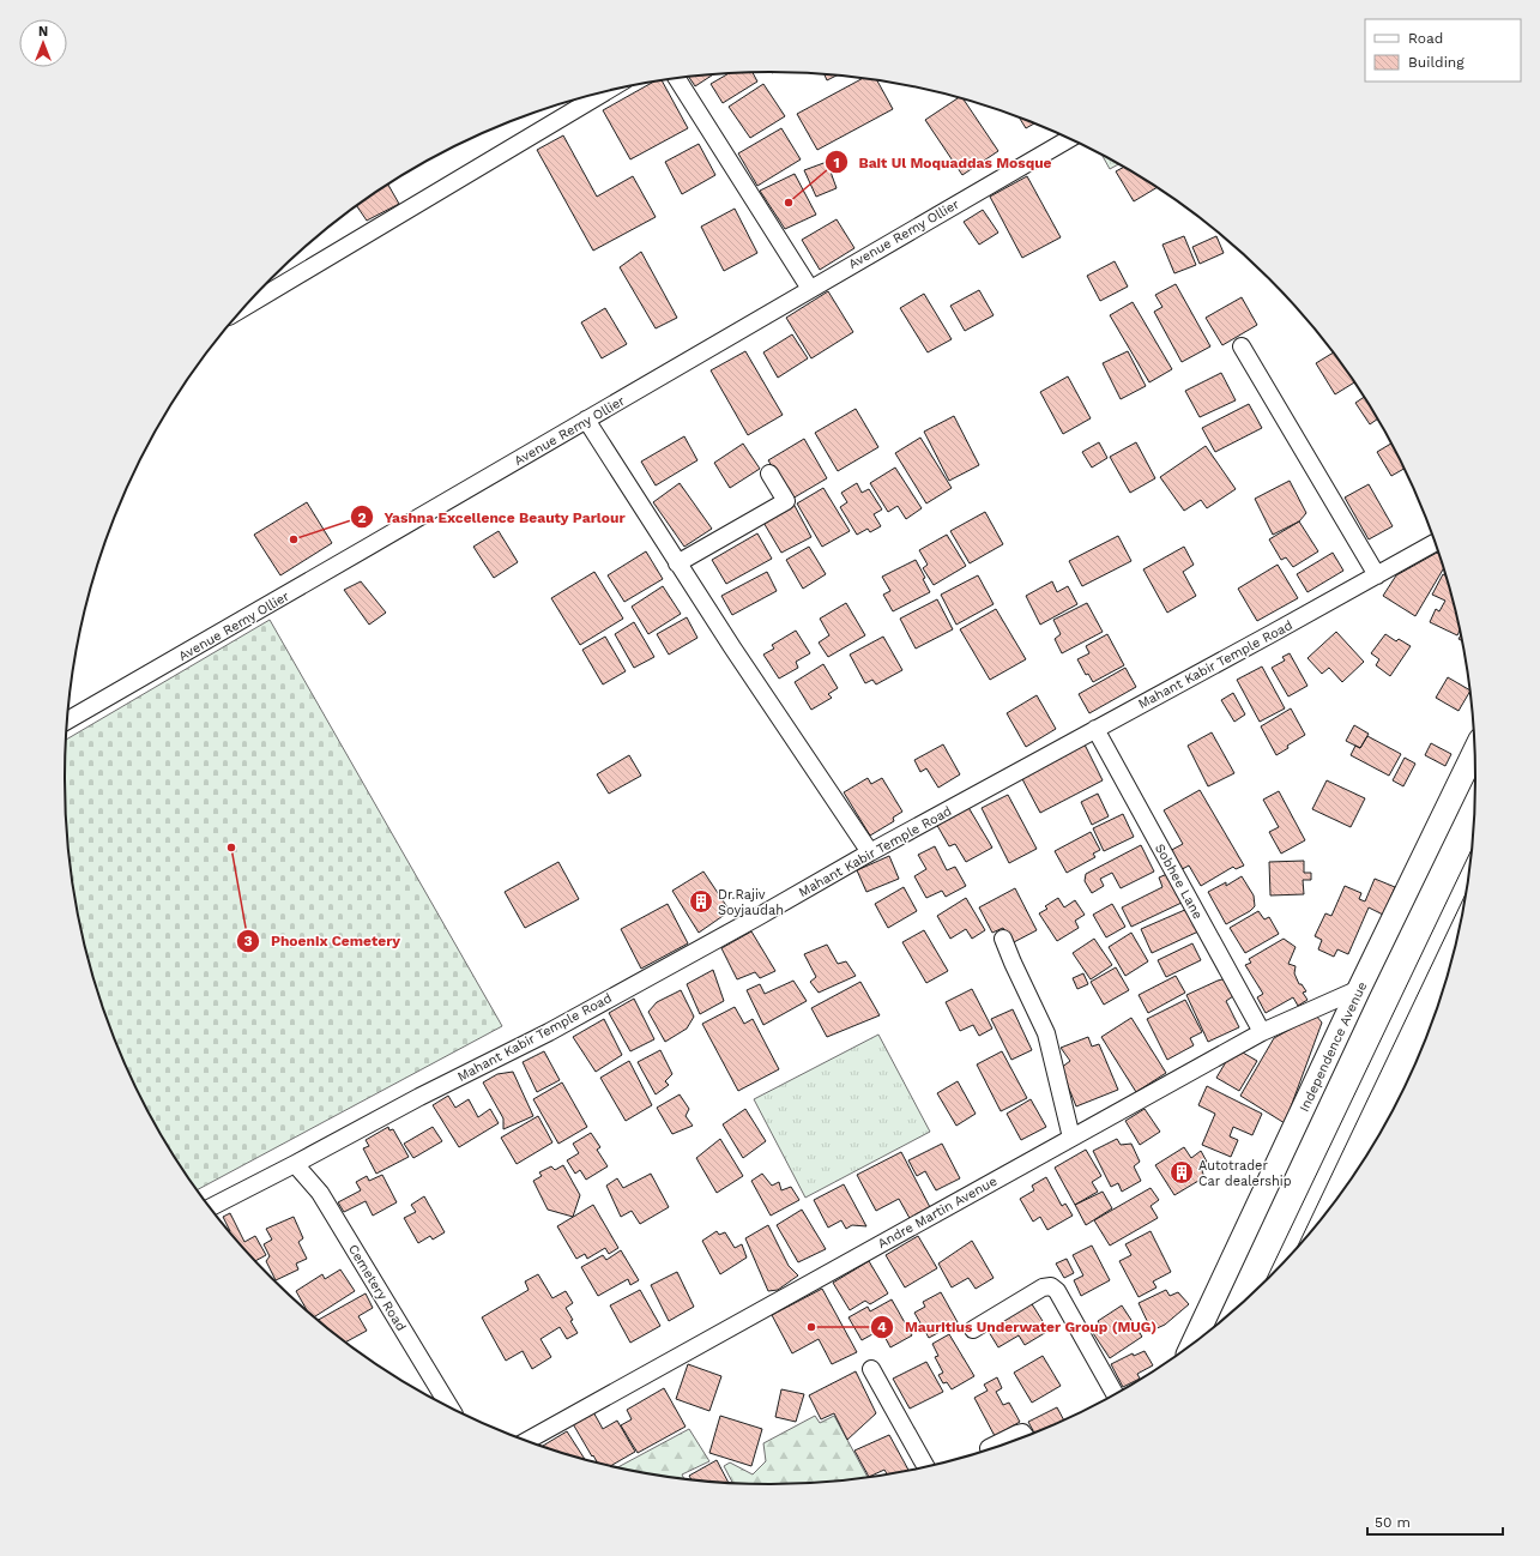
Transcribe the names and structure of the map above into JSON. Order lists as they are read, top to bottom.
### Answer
{
  "streets": {
    "street": [
      "Avenue Remy Ollier",
      "Mahant Kabir Temple Road",
      "Sobhee Lane",
      "Independence Avenue",
      "Andre Martin Avenue",
      "Cemetery Road"
    ]
  },
  "crossings": [
    ["Mahant Kabir Temple Road", "Sobhee Lane"],
    ["Mahant Kabir Temple Road", "Cemetery Road"],
    ["Sobhee Lane", "Andre Martin Avenue"],
    ["Independence Avenue", "Andre Martin Avenue"]
  ],
  "places": {
    "other": [
      "Bait Ul Moquaddas Mosque",
      "Yashna Excellence Beauty Parlour",
      "Phoenix Cemetery",
      "Mauritius Underwater Group (MUG)"
    ],
    "building": ["Dr.Rajiv Soyjaudah", "Autotrader Car dealership"]
  },
  "legend": ["Road", "Building"],
  "scale_bar": "50 m",
  "north": "top"
}
